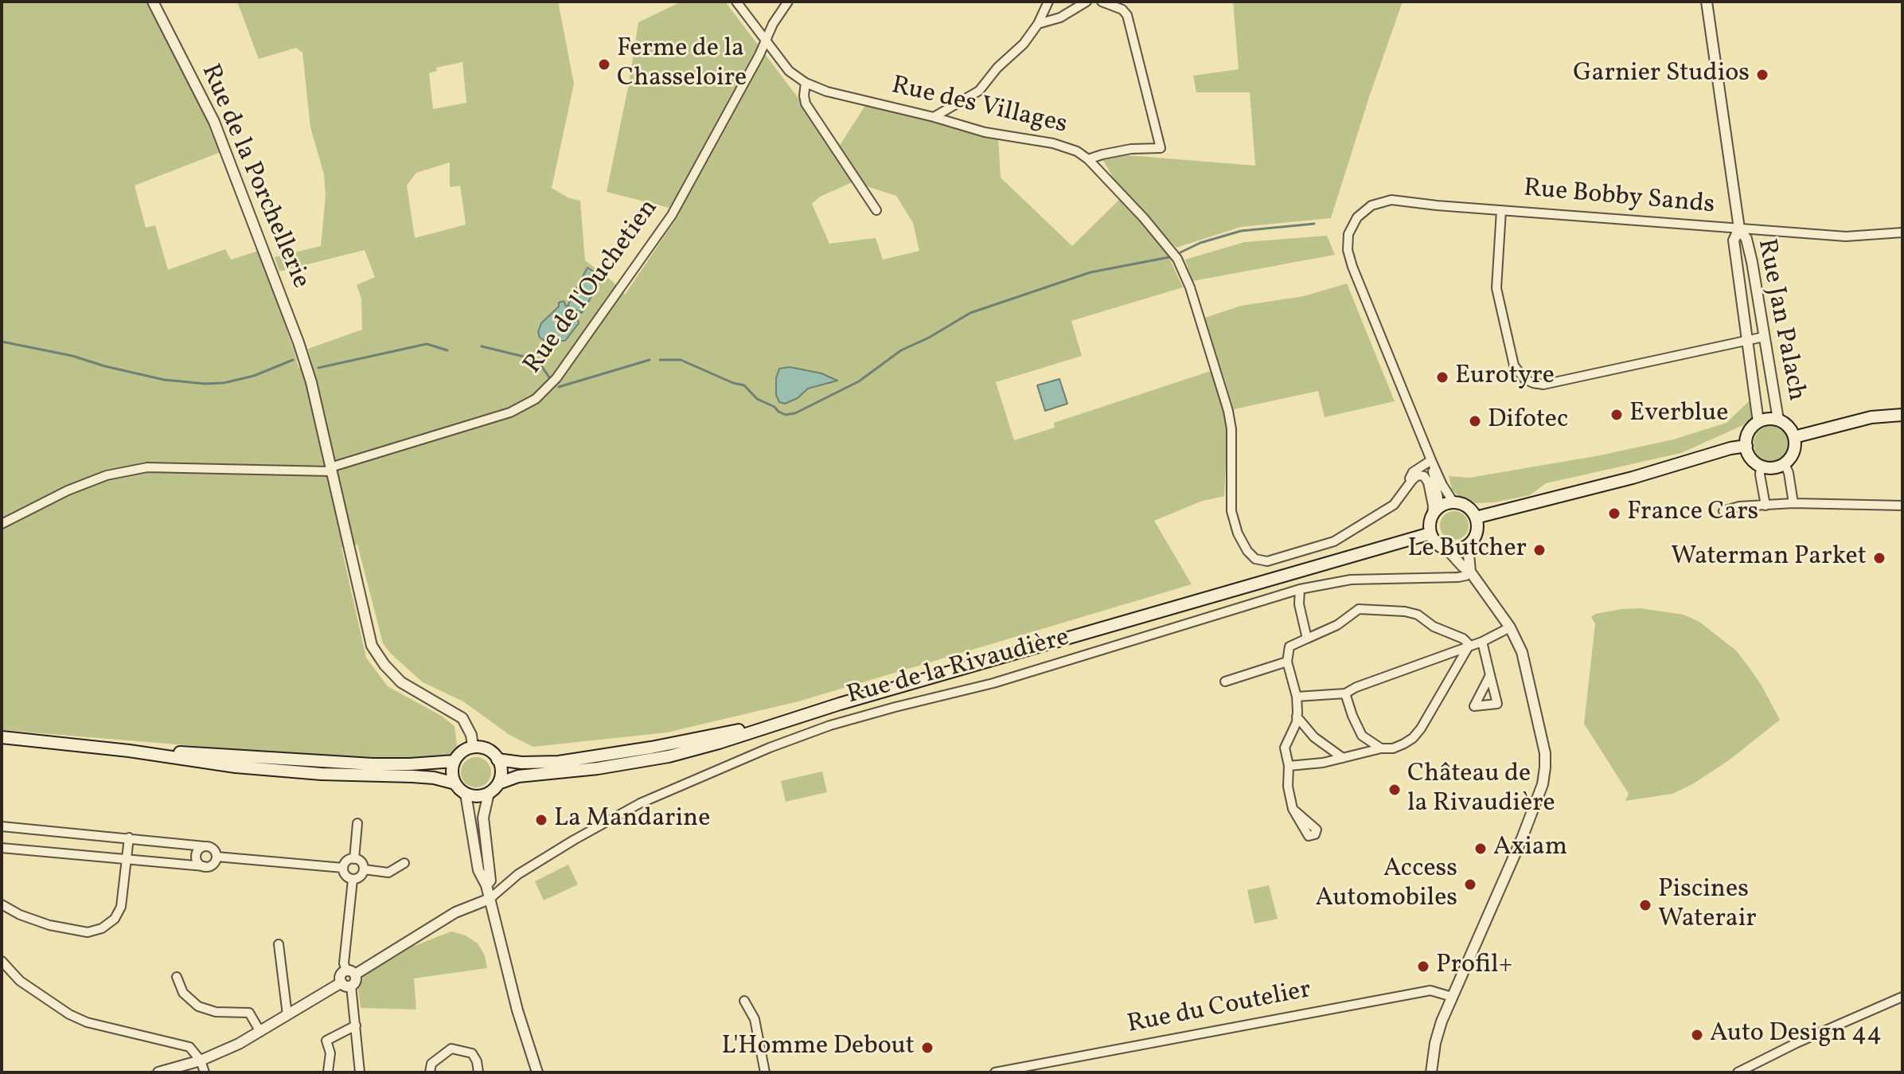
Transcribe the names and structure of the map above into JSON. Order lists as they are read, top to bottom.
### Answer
{
  "streets": {
    "street": [
      "Rue des Villages",
      "Rue de la Porchellerie",
      "Rue Bobby Sands",
      "Rue de l'Ouchetien",
      "Rue Jan Palach",
      "Rue de la Rivaudière",
      "Rue du Coutelier"
    ]
  },
  "crossings": [
    ["Rue des Villages", "Rue Bobby Sands"],
    ["Rue des Villages", "Rue de l'Ouchetien"],
    ["Rue de la Porchellerie", "Rue de l'Ouchetien"],
    ["Rue Bobby Sands", "Rue Jan Palach"]
  ],
  "places": [
    "Ferme de la Chasseloire",
    "Garnier Studios",
    "Eurotyre",
    "Everblue",
    "Difotec",
    "France Cars",
    "Le Butcher",
    "Waterman Parket",
    "Château de la Rivaudière",
    "La Mandarine",
    "Axiam",
    "Access Automobiles",
    "Piscines Waterair",
    "Profil+",
    "Auto Design 44",
    "L'Homme Debout"
  ]
}
